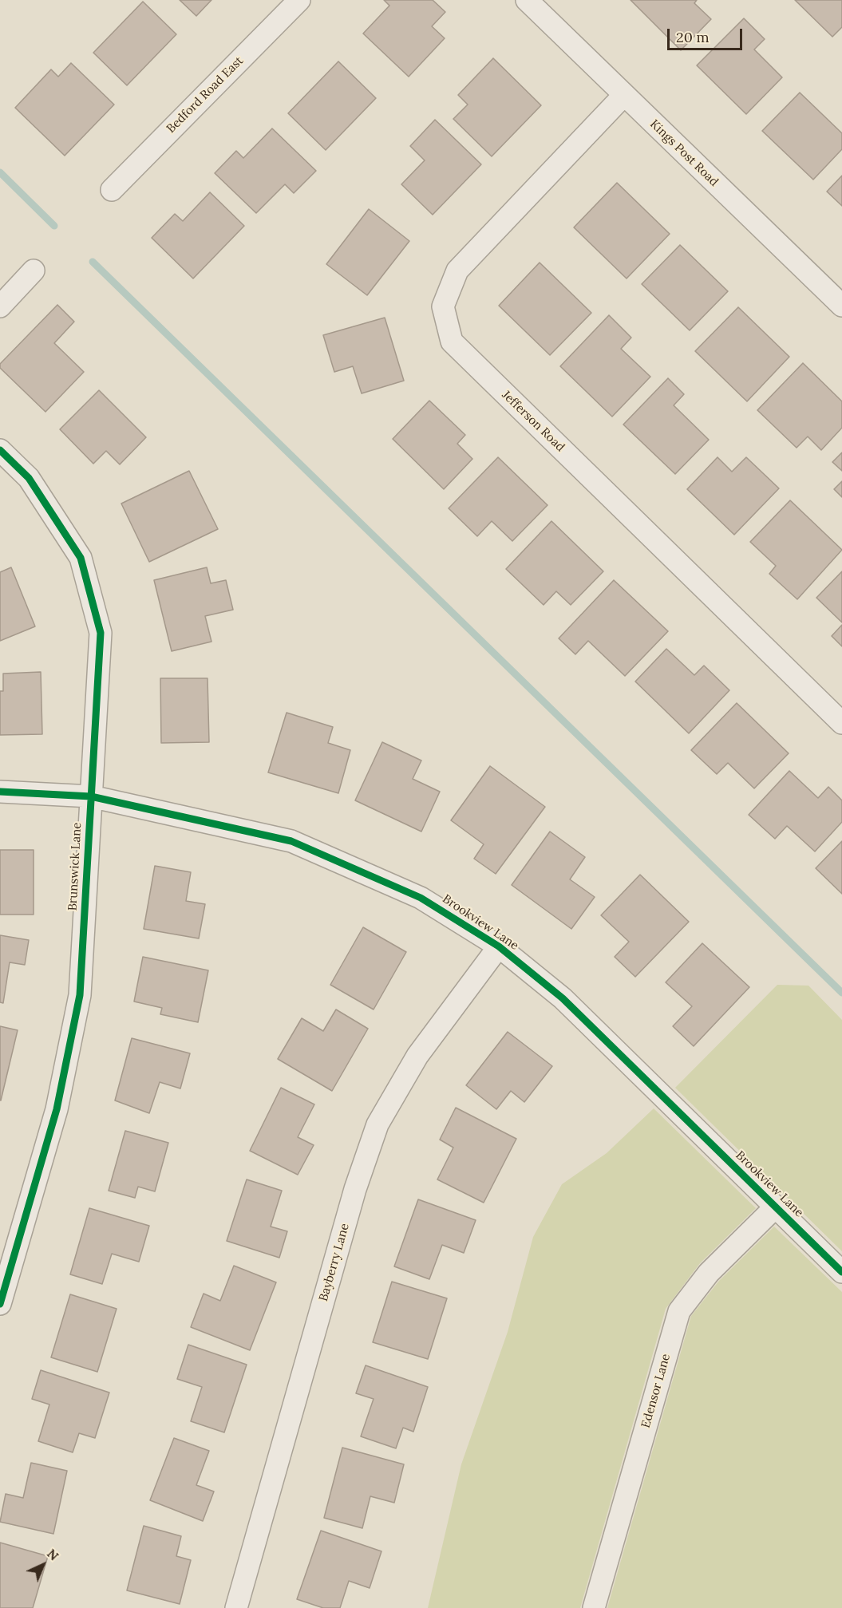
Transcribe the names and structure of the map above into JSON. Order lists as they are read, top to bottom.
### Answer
{
  "streets": {
    "street": [
      "Bedford Road East",
      "Kings Post Road",
      "Jefferson Road",
      "Brunswick Lane",
      "Brookview Lane",
      "Bayberry Lane",
      "Edensor Lane"
    ]
  },
  "crossings": [
    ["Kings Post Road", "Jefferson Road"],
    ["Brunswick Lane", "Brookview Lane"],
    ["Brookview Lane", "Bayberry Lane"],
    ["Brookview Lane", "Edensor Lane"]
  ],
  "scale_bar": "20 m",
  "north": "top right"
}
